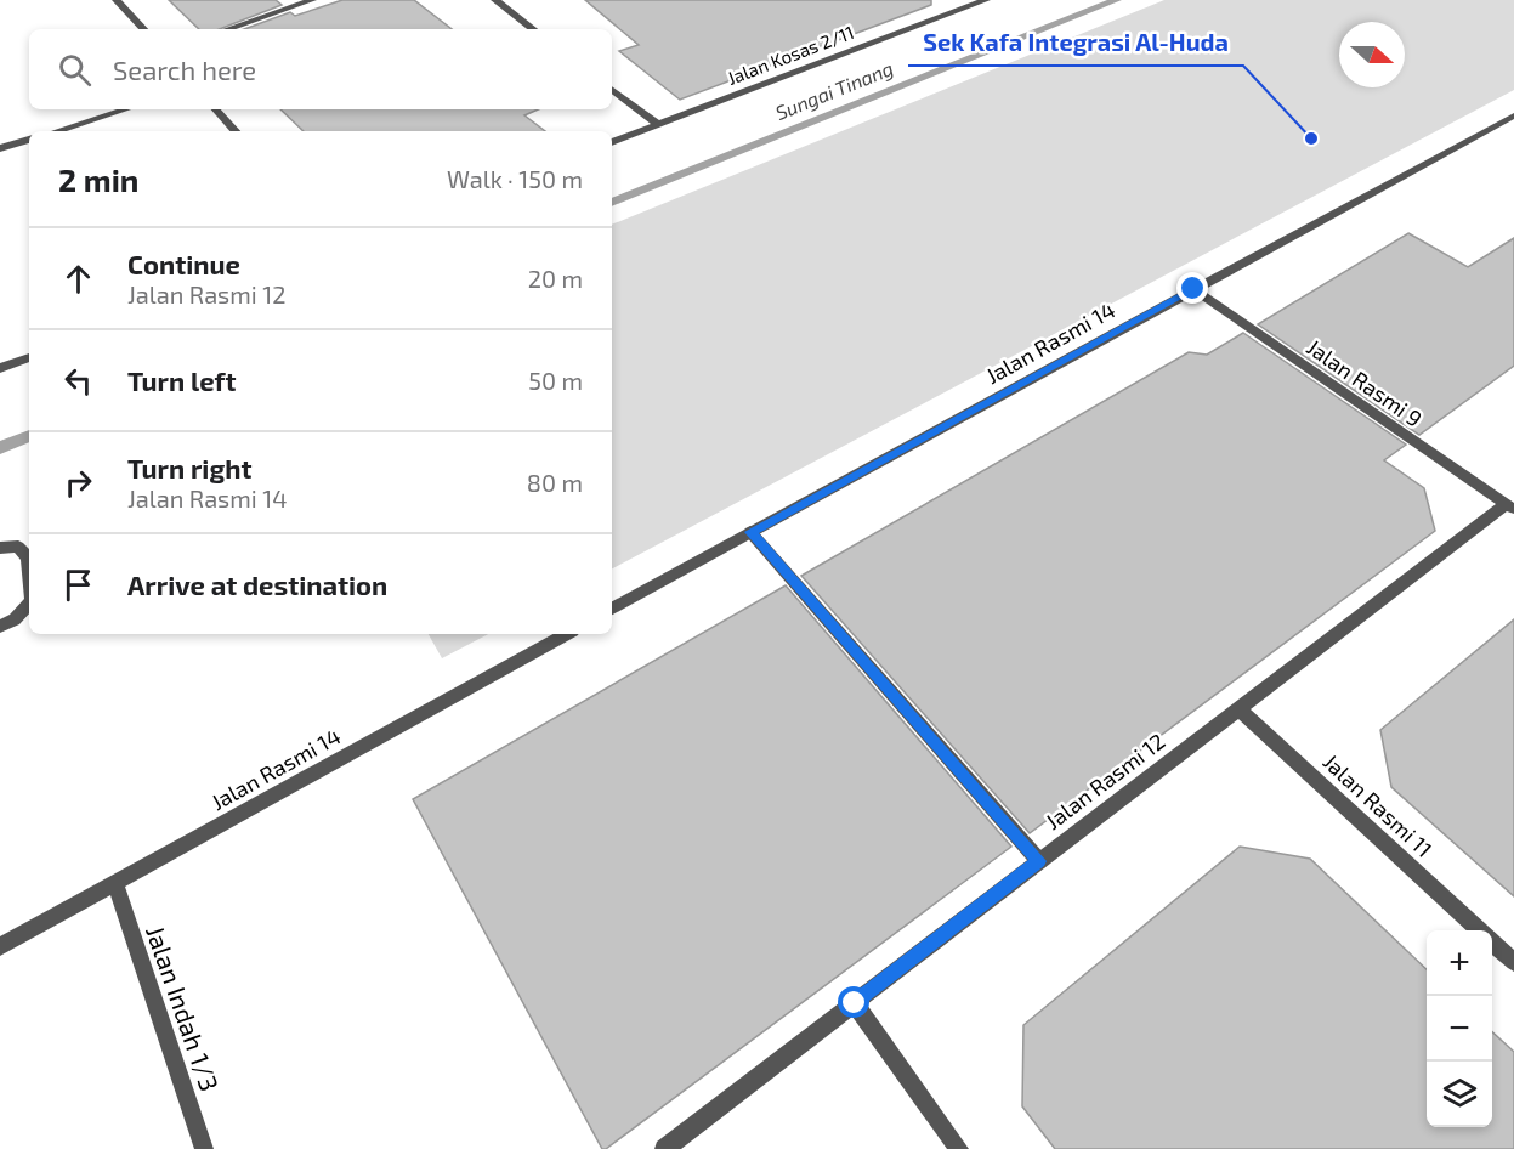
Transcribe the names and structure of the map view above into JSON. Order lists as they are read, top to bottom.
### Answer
{
  "streets": {
    "street": [
      "Jalan Kosas 2/11",
      "Jalan Rasmi 14",
      "Jalan Rasmi 9",
      "Jalan Rasmi 12",
      "Jalan Rasmi 11",
      "Jalan Indah 1/3"
    ]
  },
  "crossings": [
    ["Jalan Rasmi 14", "Jalan Rasmi 9"],
    ["Jalan Rasmi 14", "Jalan Indah 1/3"],
    ["Jalan Rasmi 9", "Jalan Rasmi 12"],
    ["Jalan Rasmi 12", "Jalan Rasmi 11"]
  ],
  "water": ["Sungai Tinang"],
  "places": ["Sek Kafa Integrasi Al-Huda"],
  "north": "right",
  "page": {
    "search": "Search here",
    "heading": ["2 min", "Walk · 150 m"],
    "list": [
      ["Continue", "Jalan Rasmi 12", "20 m"],
      ["Turn left", "50 m"],
      ["Turn right", "Jalan Rasmi 14", "80 m"],
      "Arrive at destination"
    ],
    "map_buttons": ["+", "−"]
  }
}
